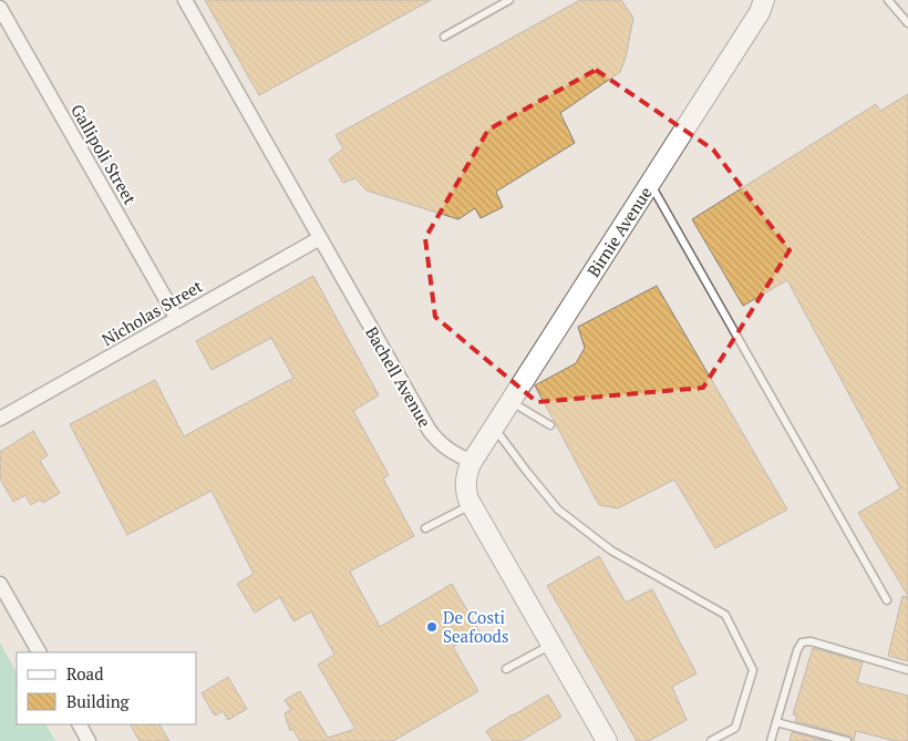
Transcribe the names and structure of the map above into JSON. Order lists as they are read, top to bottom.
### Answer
{
  "streets": {
    "main road": ["Birnie Avenue"],
    "street": ["Gallipoli Street", "Nicholas Street", "Bachell Avenue"]
  },
  "crossings": [
    ["Gallipoli Street", "Nicholas Street"],
    ["Birnie Avenue", "Bachell Avenue"],
    ["Nicholas Street", "Bachell Avenue"]
  ],
  "places": ["De Costi Seafoods"],
  "legend": ["Road", "Building"]
}
